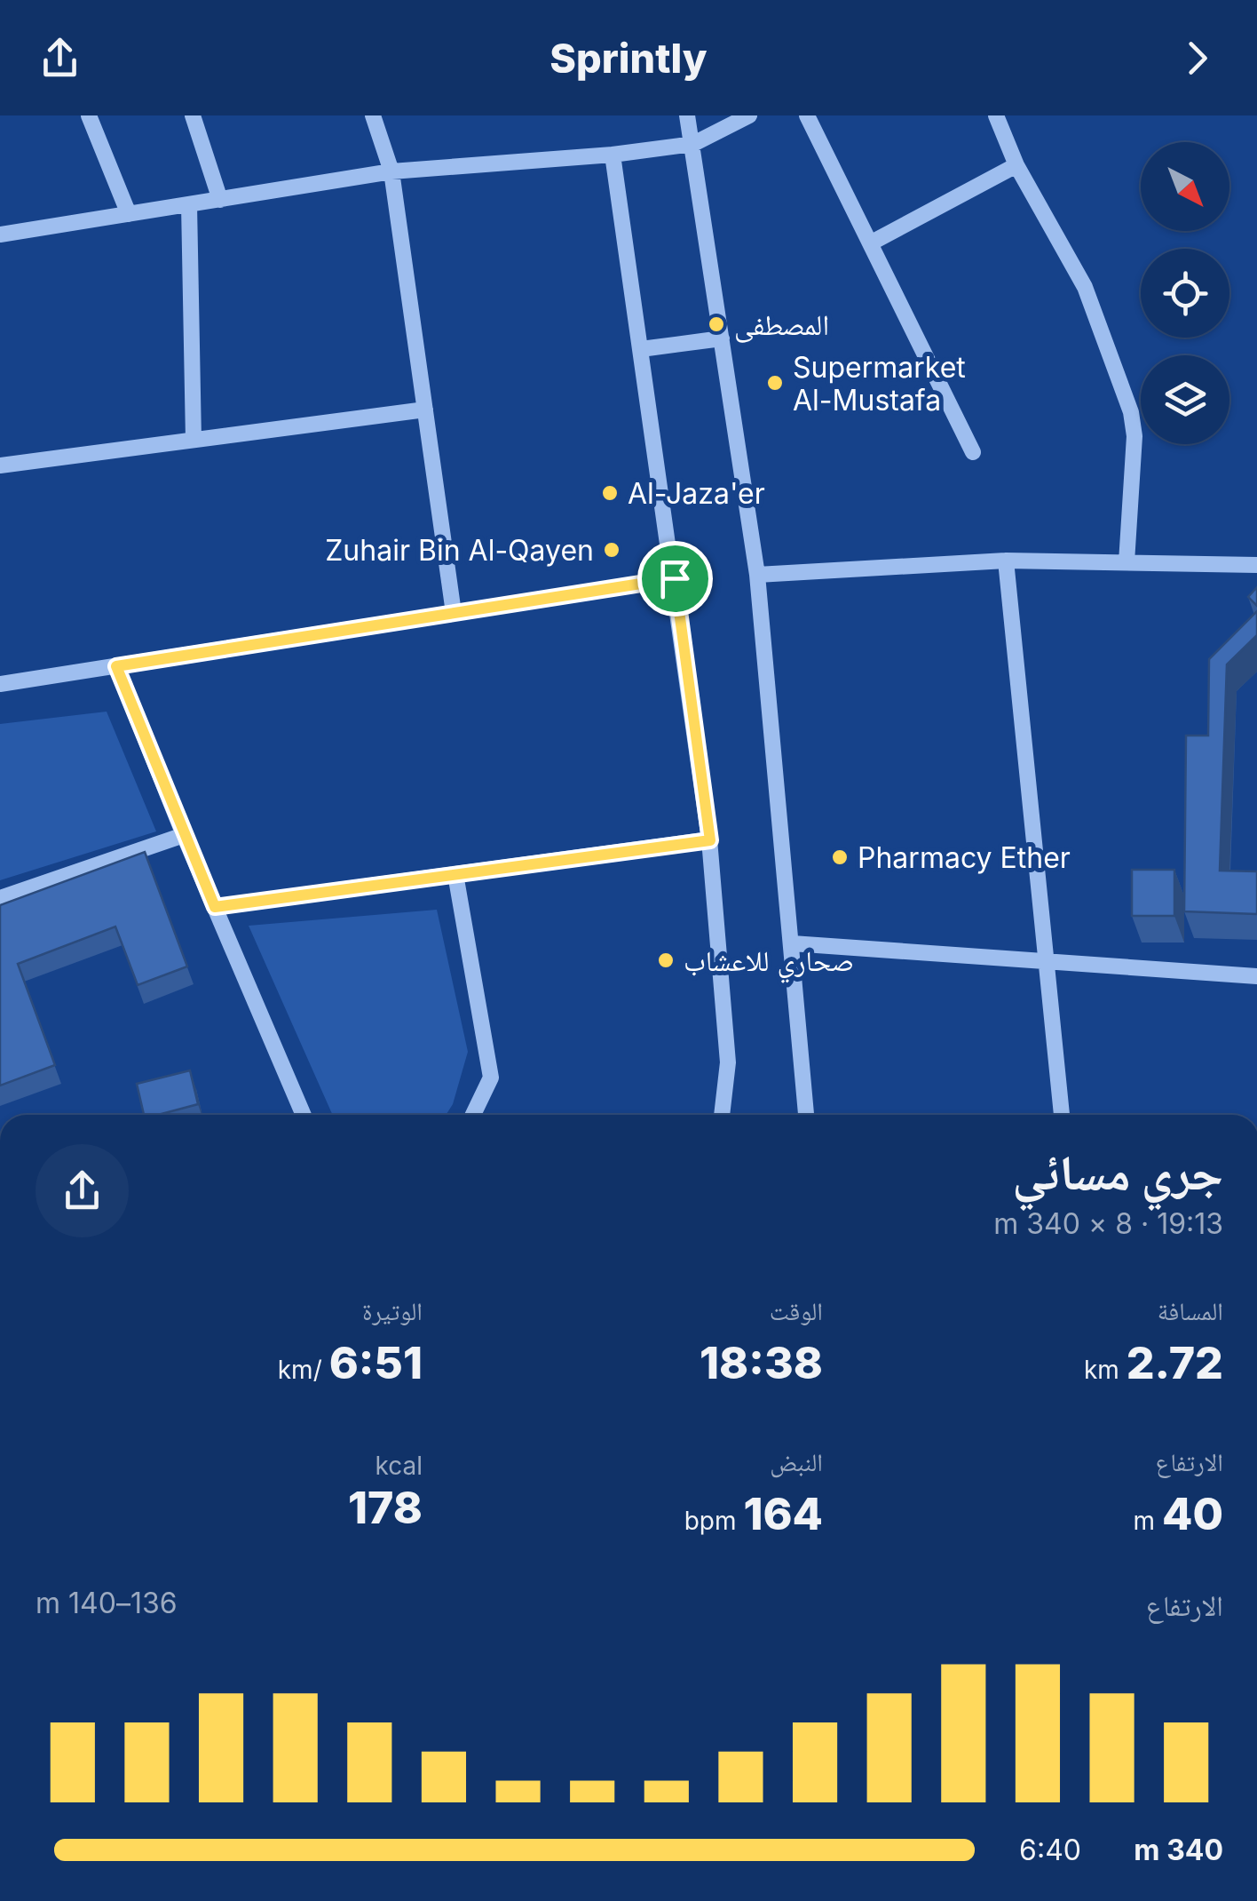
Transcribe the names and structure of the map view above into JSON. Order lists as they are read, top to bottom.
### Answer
{
  "places": [
    "المصطفى",
    "Supermarket Al-Mustafa",
    "Al-Jaza'er",
    "Zuhair Bin Al-Qayen",
    "Pharmacy Ether",
    "صحاري للاعشاب"
  ],
  "north": "bottom right",
  "page": {
    "header": "Sprintly",
    "heading": ["جري مسائي", "19:13 · 8 × 340 m"],
    "stats": [
      ["المسافة", "2.72 km"],
      ["الوقت", "18:38"],
      ["الوتيرة", "6:51 /km"],
      ["الارتفاع", "40 m"],
      ["النبض", "164 bpm"],
      ["kcal", "178"]
    ],
    "chart": ["الارتفاع", "136–140 m"],
    "list": [
      {
        "name": "340 m",
        "note": "6:40"
      }
    ]
  }
}
